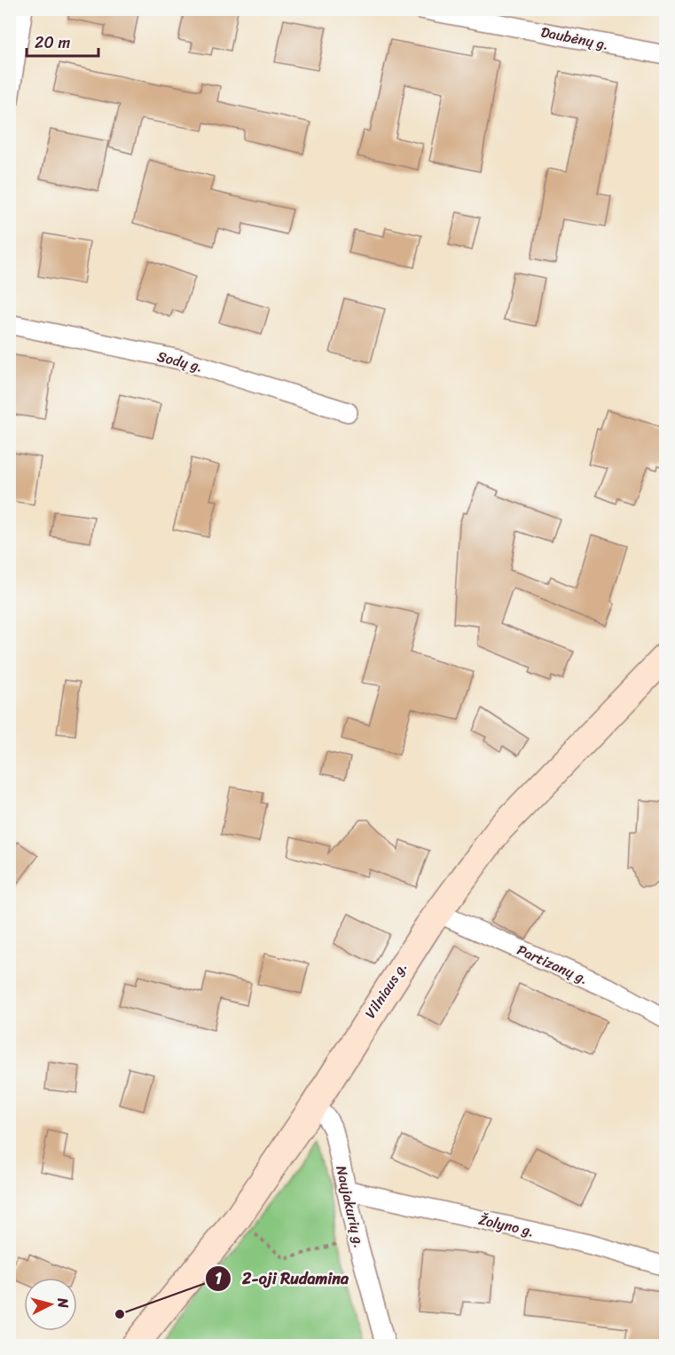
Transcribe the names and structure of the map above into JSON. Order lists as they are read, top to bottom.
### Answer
{
  "streets": {
    "main road": ["Vilniaus g."],
    "street": [
      "Daubėnų g.",
      "Sodų g.",
      "Partizanų g.",
      "Naujakurių g.",
      "Žolyno g."
    ]
  },
  "crossings": [
    ["Partizanų g.", "Vilniaus g."],
    ["Vilniaus g.", "Naujakurių g."],
    ["Naujakurių g.", "Žolyno g."]
  ],
  "places": ["2-oji Rudamina"],
  "scale_bar": "20 m",
  "north": "right"
}
